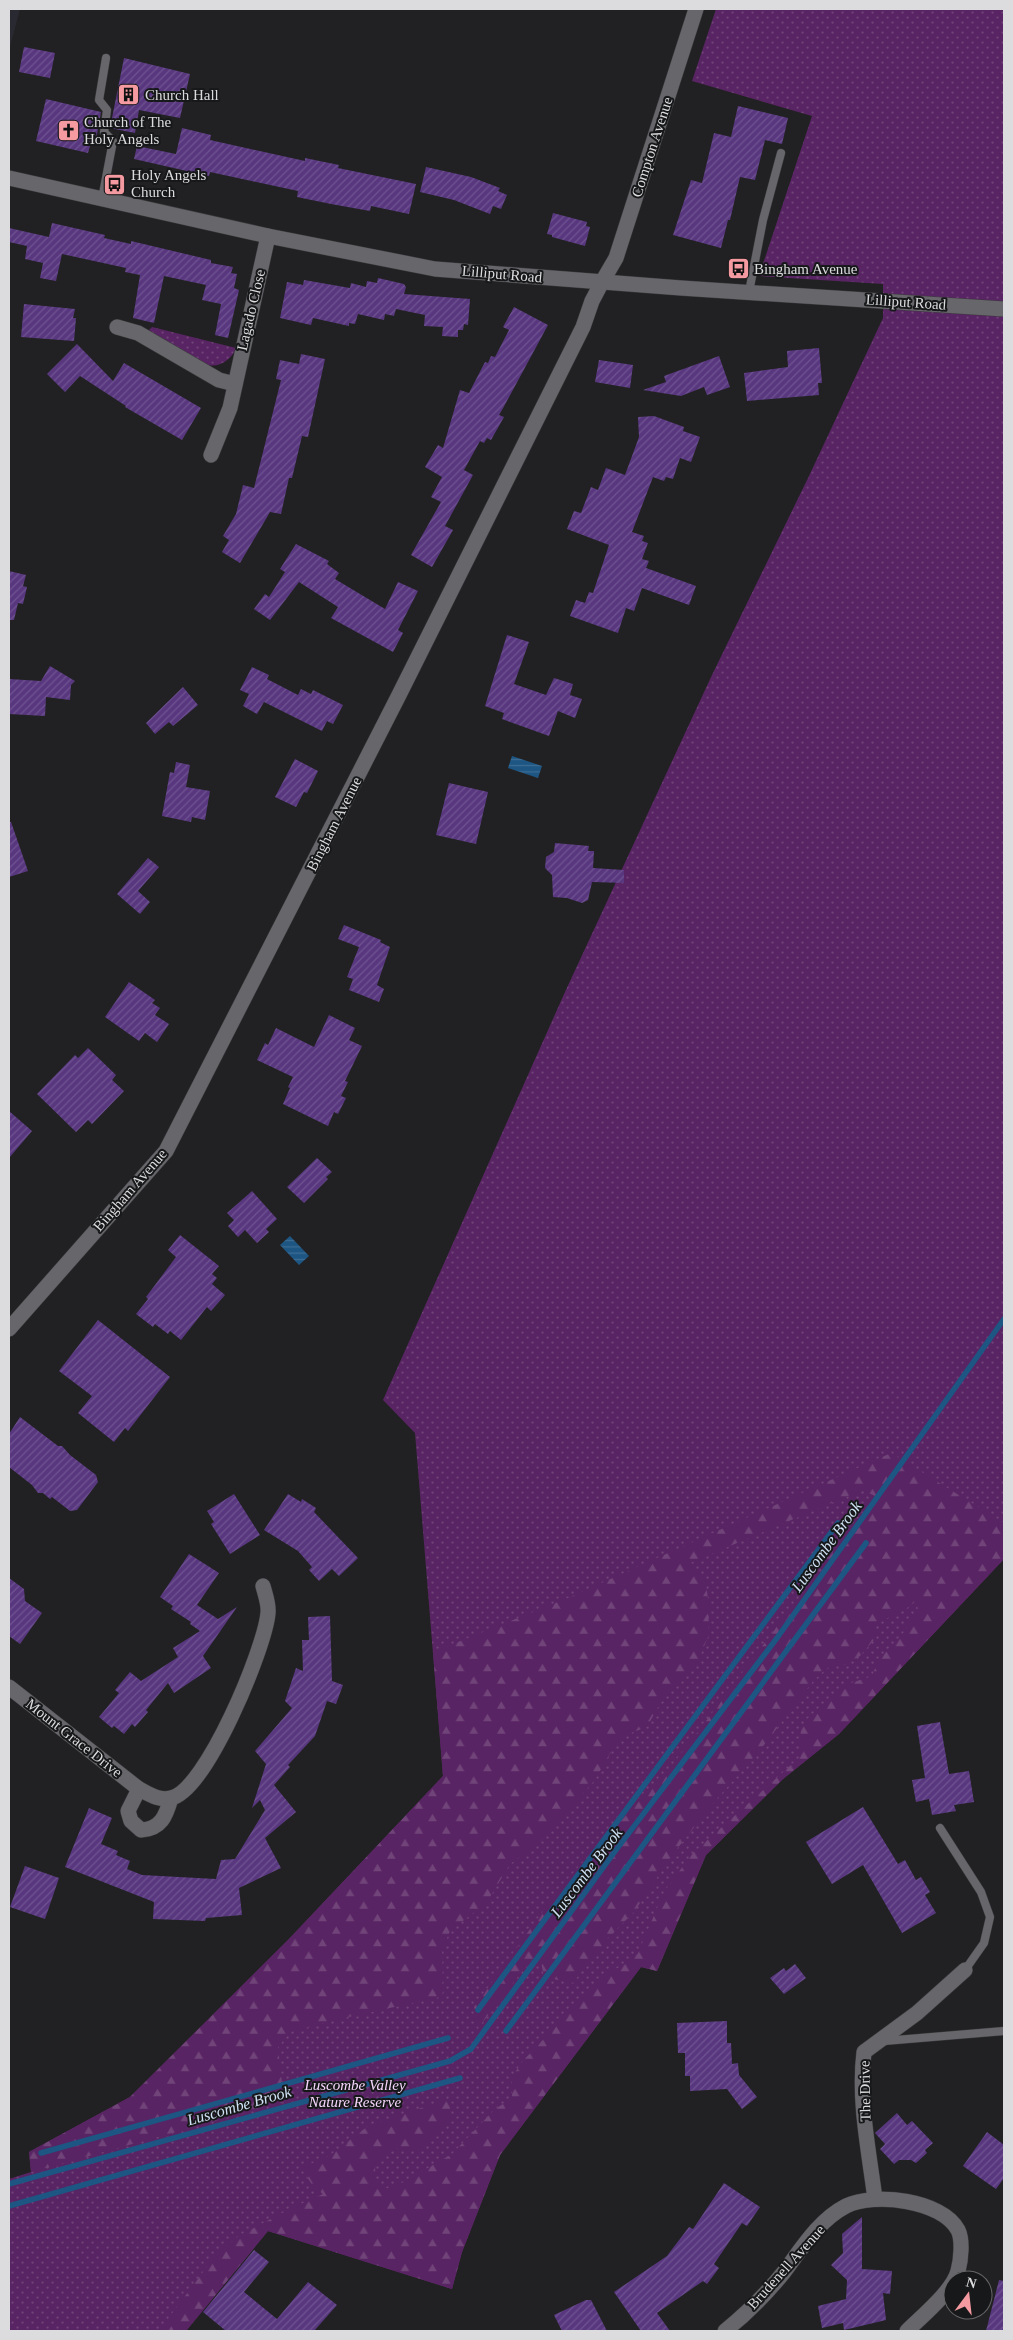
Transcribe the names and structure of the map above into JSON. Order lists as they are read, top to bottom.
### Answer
{
  "streets": {
    "street": [
      "Compton Avenue",
      "Lilliput Road",
      "Lagado Close",
      "Bingham Avenue",
      "Mount Grace Drive",
      "The Drive",
      "Brudenell Avenue"
    ]
  },
  "crossings": [
    ["Compton Avenue", "Lilliput Road"],
    ["Compton Avenue", "Bingham Avenue"],
    ["Lilliput Road", "Lagado Close"],
    ["Lilliput Road", "Bingham Avenue"],
    ["The Drive", "Brudenell Avenue"]
  ],
  "water": ["Luscombe Brook"],
  "parks": ["Luscombe Valley Nature Reserve"],
  "places": {
    "building": ["Church Hall"],
    "church": ["Church of The Holy Angels"],
    "bus stop": ["Holy Angels Church", "Bingham Avenue"]
  },
  "north": "top"
}
